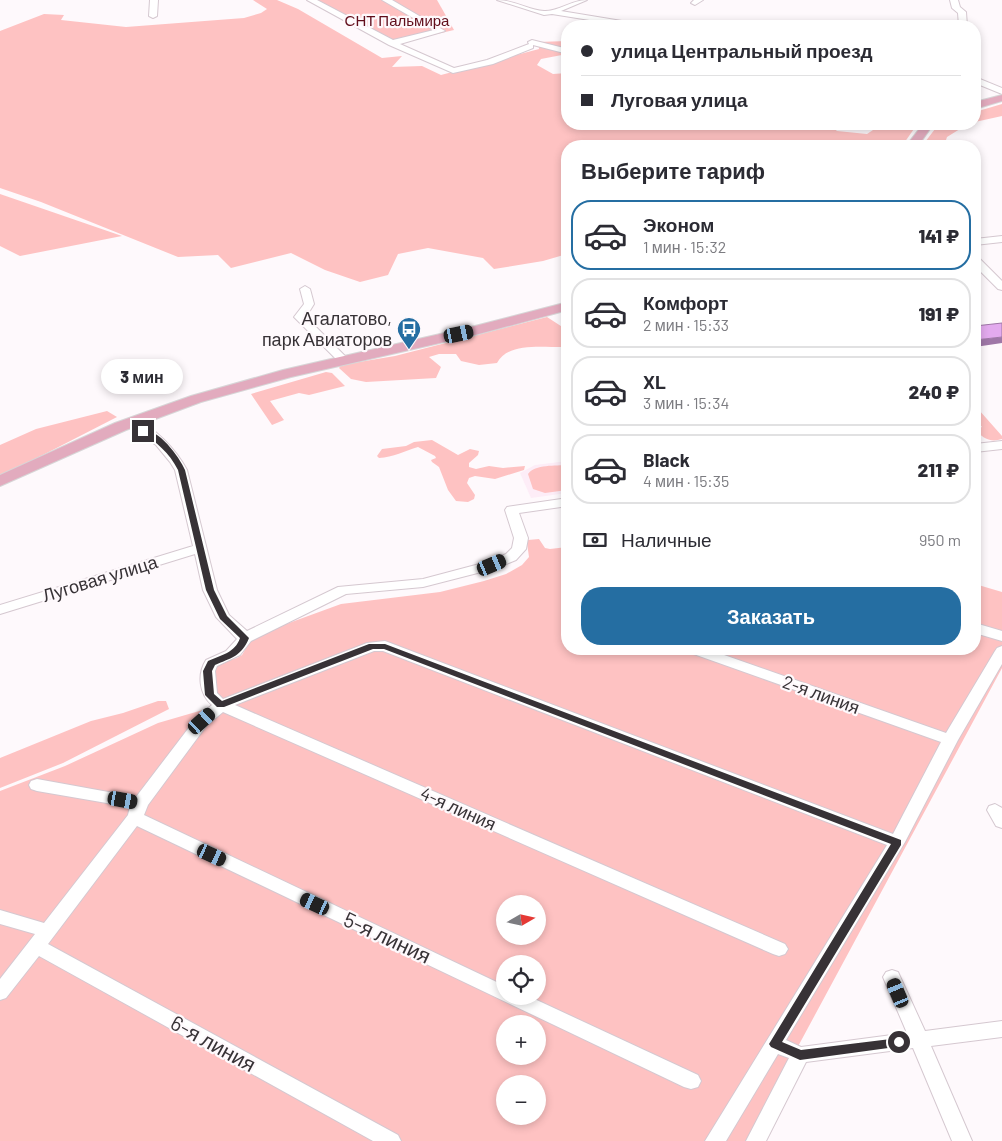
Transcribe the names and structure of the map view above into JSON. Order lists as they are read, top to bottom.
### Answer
{
  "streets": {
    "street": [
      "Луговая улица",
      "2-я линия",
      "4-я линия",
      "5-я линия",
      "6-я линия"
    ]
  },
  "parks": ["СНТ Пальмира"],
  "places": {
    "bus stop": ["Агалатово, парк Авиаторов"]
  },
  "north": "right",
  "page": {
    "banner": ["улица Центральный проезд", "Луговая улица"],
    "heading": "Выберите тариф",
    "list": [
      {
        "name": "Эконом",
        "note": "1 мин · 15:32",
        "value": "141 ₽"
      },
      {
        "name": "Комфорт",
        "note": "2 мин · 15:33",
        "value": "191 ₽"
      },
      {
        "name": "XL",
        "note": "3 мин · 15:34",
        "value": "240 ₽"
      },
      {
        "name": "Black",
        "note": "4 мин · 15:35",
        "value": "211 ₽"
      }
    ],
    "bubble": "3 мин",
    "pay": ["Наличные", "950 m"],
    "buttons": "Заказать",
    "map_buttons": ["+", "−"]
  }
}
